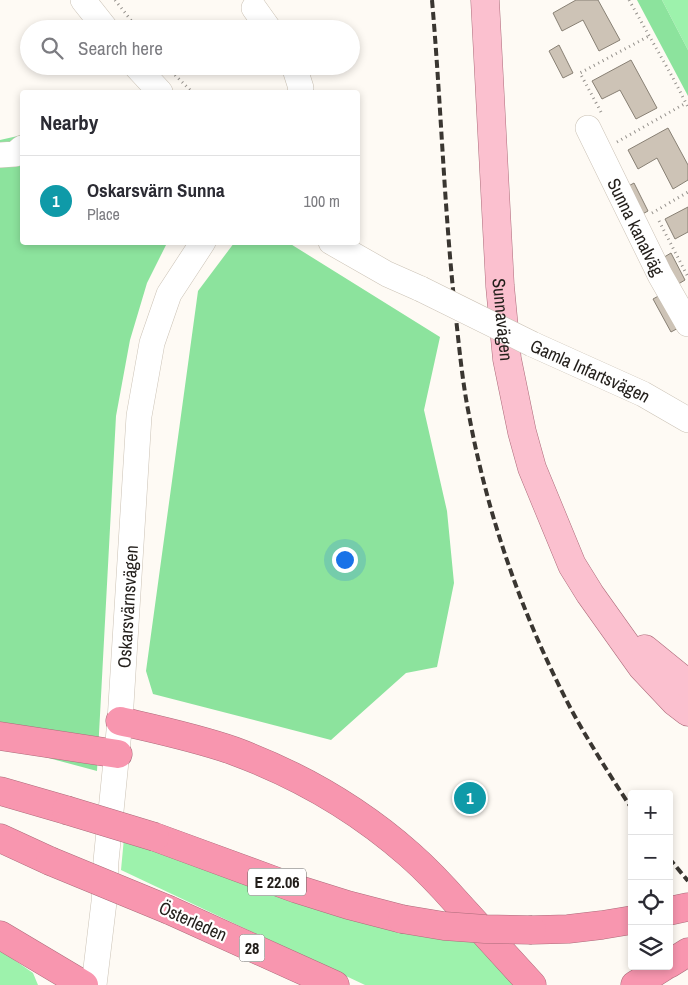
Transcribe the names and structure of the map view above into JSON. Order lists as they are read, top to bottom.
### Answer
{
  "streets": {
    "highway": ["E 22.06", "Österleden", "28"],
    "main road": ["Sunnavägen"],
    "street": ["Sunna kanalväg", "Gamla Infartsvägen", "Oskarsvärnsvägen"]
  },
  "page": {
    "search": "Search here",
    "heading": "Nearby",
    "list": [
      {
        "mark": "1",
        "name": "Oskarsvärn Sunna",
        "note": "Place",
        "value": "100 m"
      }
    ],
    "pins": "1",
    "map_buttons": ["+", "−"]
  }
}
